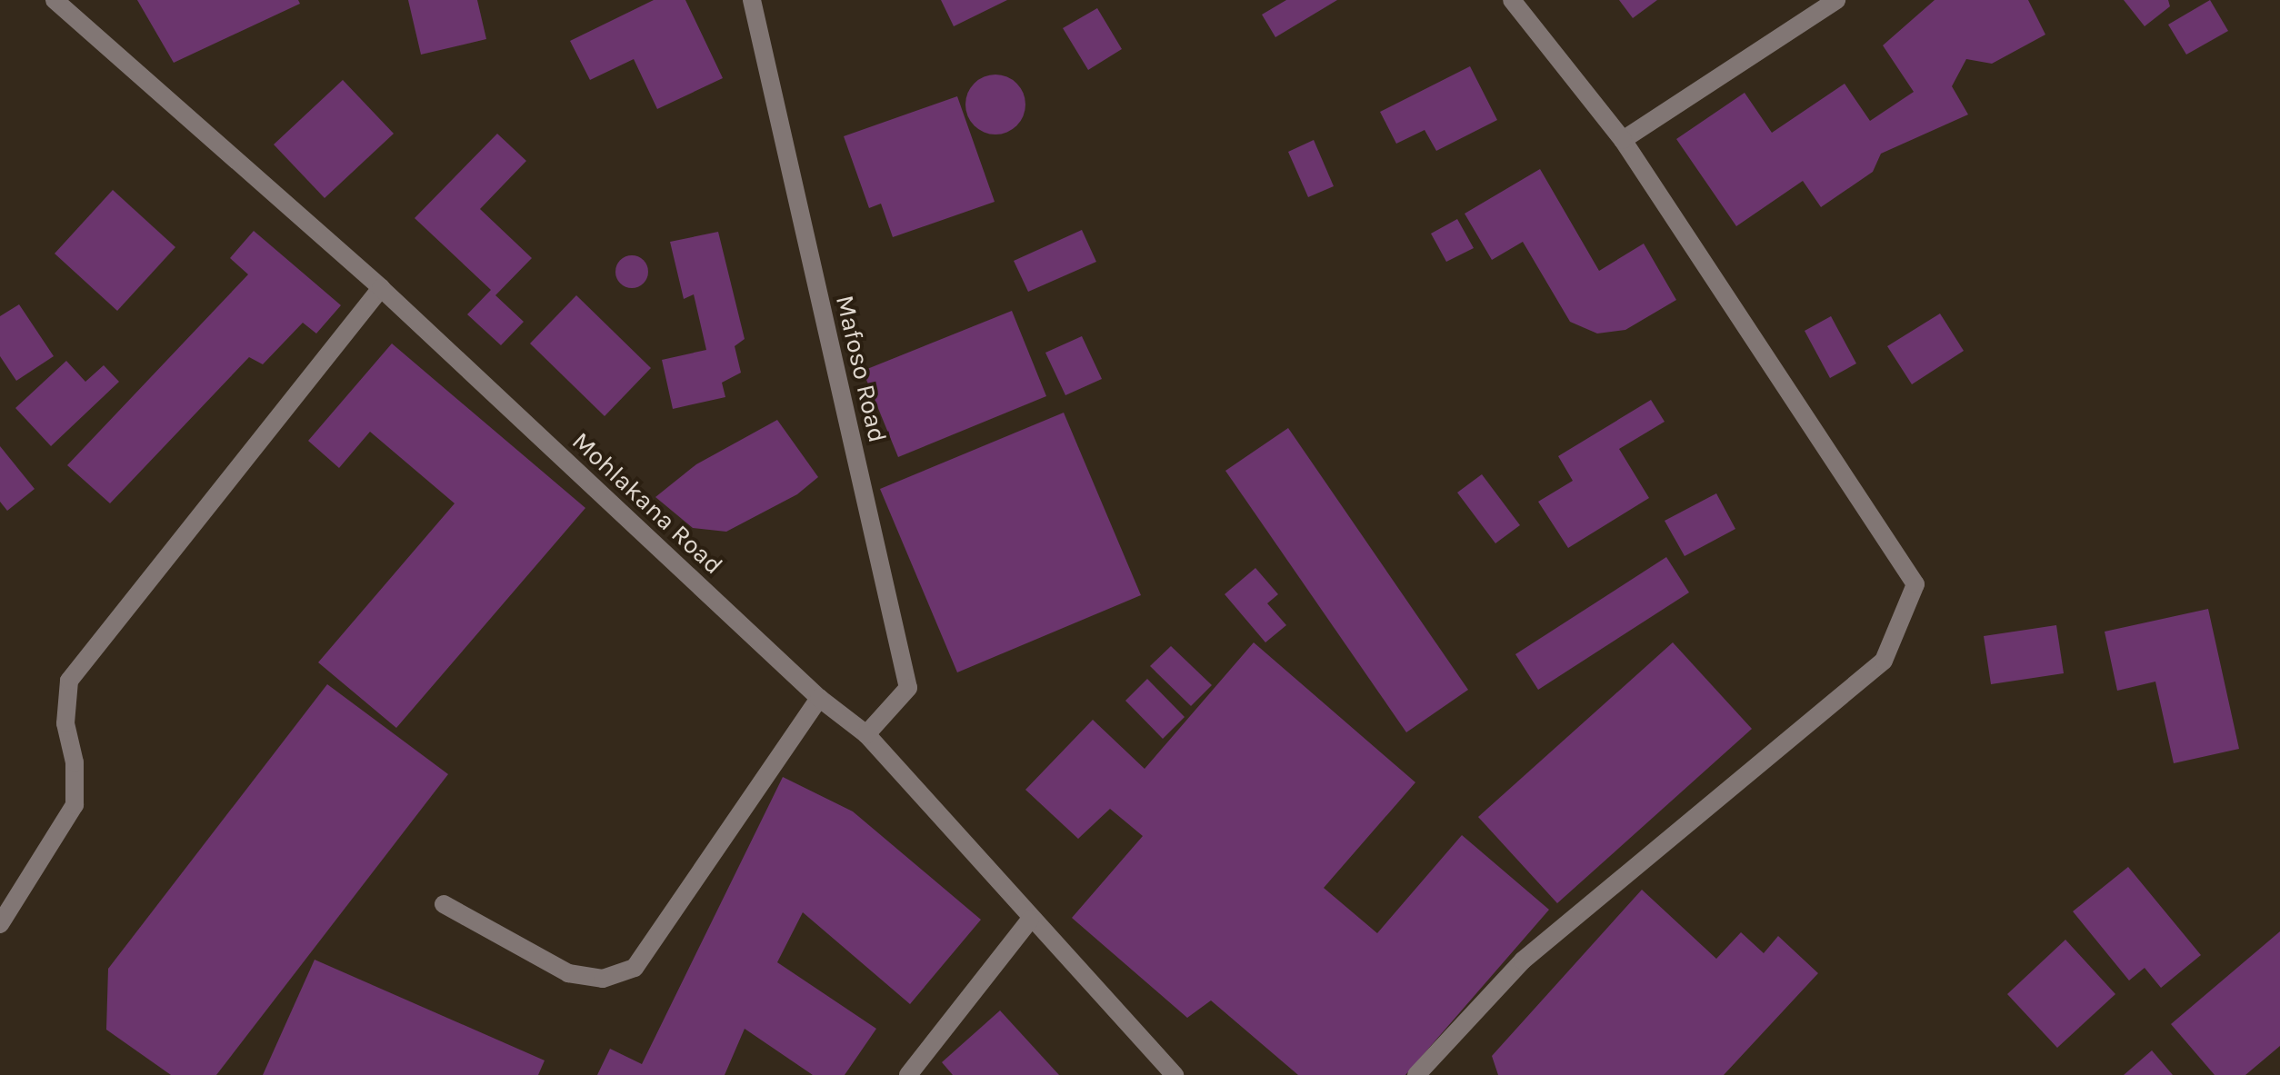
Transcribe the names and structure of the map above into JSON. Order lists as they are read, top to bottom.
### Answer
{
  "streets": {
    "street": ["Mafoso Road", "Mohlakana Road"]
  },
  "crossings": [
    ["Mafoso Road", "Mohlakana Road"]
  ]
}
